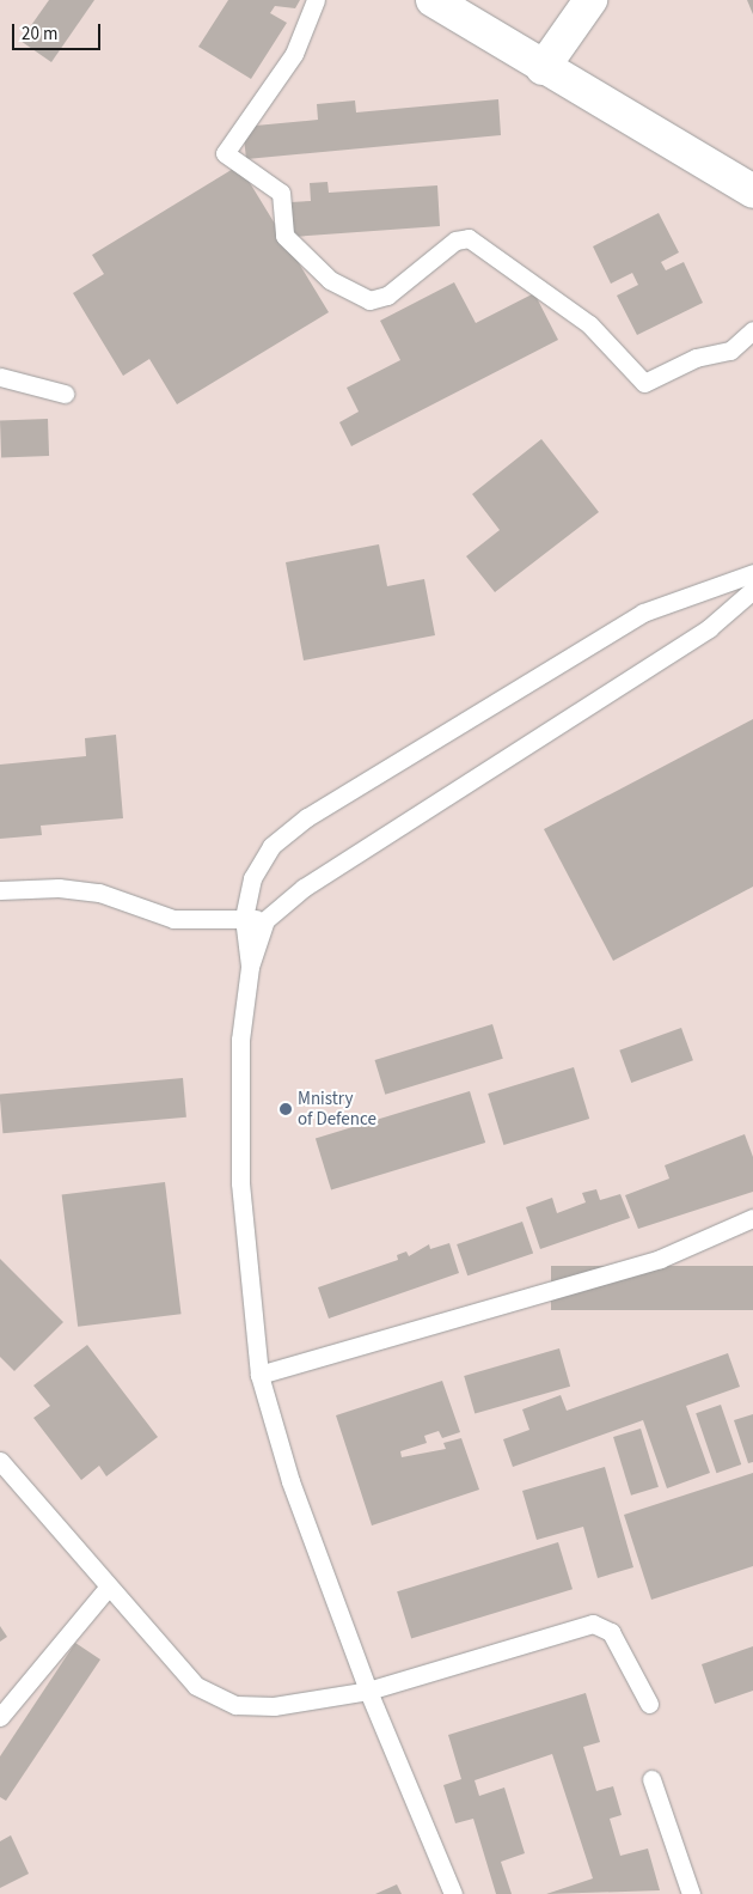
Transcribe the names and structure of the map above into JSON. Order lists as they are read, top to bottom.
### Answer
{
  "places": ["Mnistry of Defence"],
  "scale_bar": "20 m"
}
